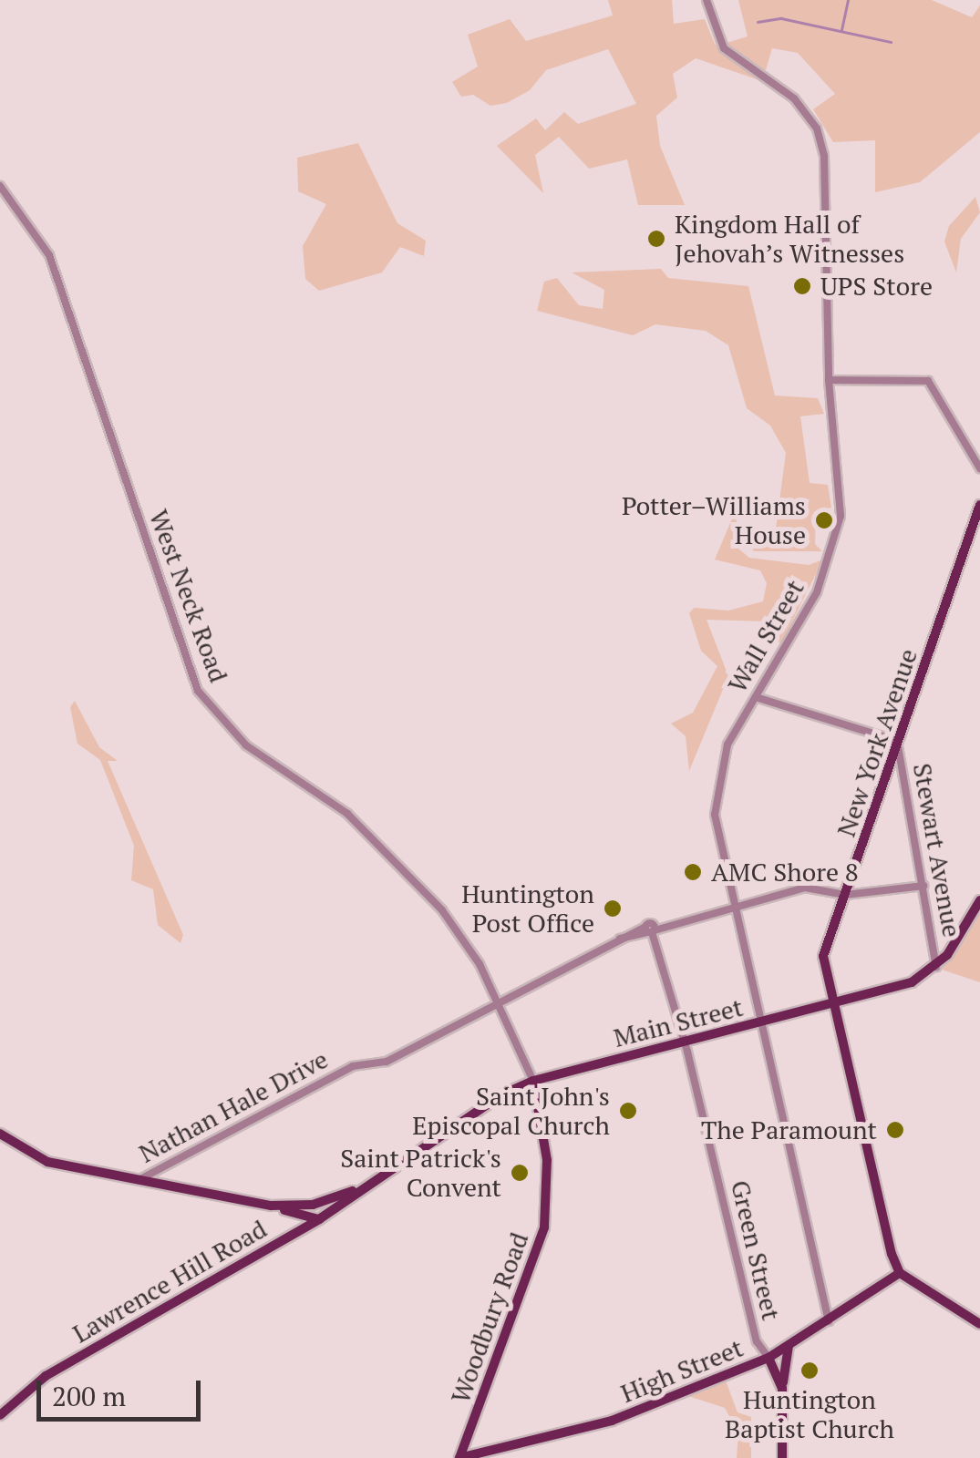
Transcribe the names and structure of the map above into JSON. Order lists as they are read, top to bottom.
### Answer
{
  "streets": {
    "main road": [
      "New York Avenue",
      "Main Street",
      "Lawrence Hill Road",
      "Woodbury Road",
      "High Street"
    ],
    "street": [
      "West Neck Road",
      "Wall Street",
      "Stewart Avenue",
      "Nathan Hale Drive",
      "Green Street"
    ]
  },
  "crossings": [
    ["West Neck Road", "Main Street"],
    ["West Neck Road", "Nathan Hale Drive"],
    ["West Neck Road", "Woodbury Road"],
    ["Wall Street", "Main Street"],
    ["Wall Street", "Nathan Hale Drive"],
    ["Wall Street", "High Street"],
    ["New York Avenue", "Stewart Avenue"],
    ["New York Avenue", "Main Street"],
    ["New York Avenue", "Nathan Hale Drive"],
    ["New York Avenue", "High Street"],
    ["Stewart Avenue", "Main Street"],
    ["Stewart Avenue", "Nathan Hale Drive"],
    ["Main Street", "Nathan Hale Drive"],
    ["Main Street", "Green Street"],
    ["Main Street", "Lawrence Hill Road"],
    ["Main Street", "Woodbury Road"],
    ["Nathan Hale Drive", "Green Street"],
    ["Green Street", "High Street"],
    ["Woodbury Road", "High Street"]
  ],
  "places": [
    "Kingdom Hall of Jehovah’s Witnesses",
    "UPS Store",
    "Potter–Williams House",
    "AMC Shore 8",
    "Huntington Post Office",
    "Saint John's Episcopal Church",
    "The Paramount",
    "Saint Patrick's Convent",
    "Huntington Baptist Church"
  ],
  "scale_bar": "200 m"
}
